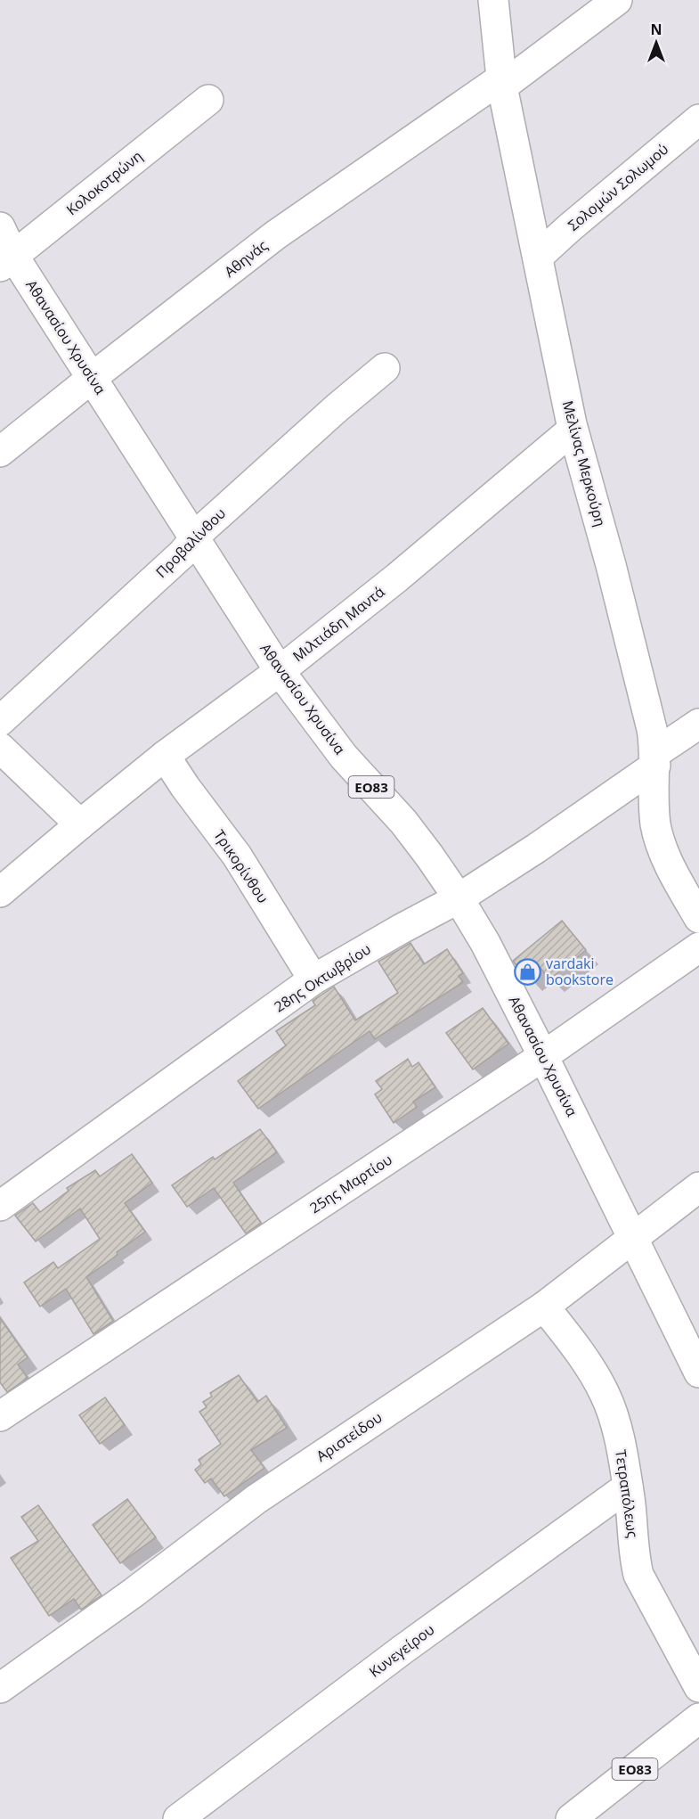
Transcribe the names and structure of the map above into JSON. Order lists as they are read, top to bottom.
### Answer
{
  "streets": {
    "street": [
      "Κολοκοτρώνη",
      "Σολομών Σολωμού",
      "Αθηνάς",
      "Αθανασίου Χρυσίνα",
      "Μελίνας Μερκούρη",
      "Προβαλίνθου",
      "Μιλτιάδη Μαντά",
      "ΕΟ83",
      "Τρικορίνθου",
      "28ης Οκτωβρίου",
      "25ης Μαρτίου",
      "Αριστείδου",
      "Τετραπόλεως",
      "Κυνεγείρου"
    ]
  },
  "crossings": [
    ["Κολοκοτρώνη", "Αθανασίου Χρυσίνα"],
    ["Σολομών Σολωμού", "Μελίνας Μερκούρη"],
    ["Αθηνάς", "Αθανασίου Χρυσίνα"],
    ["Αθηνάς", "Μελίνας Μερκούρη"],
    ["Αθανασίου Χρυσίνα", "Προβαλίνθου"],
    ["Αθανασίου Χρυσίνα", "Μιλτιάδη Μαντά"],
    ["Αθανασίου Χρυσίνα", "28ης Οκτωβρίου"],
    ["Αθανασίου Χρυσίνα", "25ης Μαρτίου"],
    ["Αθανασίου Χρυσίνα", "Αριστείδου"],
    ["Μελίνας Μερκούρη", "Μιλτιάδη Μαντά"],
    ["Μελίνας Μερκούρη", "28ης Οκτωβρίου"],
    ["Μιλτιάδη Μαντά", "Τρικορίνθου"],
    ["Τρικορίνθου", "28ης Οκτωβρίου"],
    ["Αριστείδου", "Τετραπόλεως"],
    ["Τετραπόλεως", "Κυνεγείρου"]
  ],
  "places": {
    "shop": ["vardaki bookstore"]
  },
  "north": "top"
}
